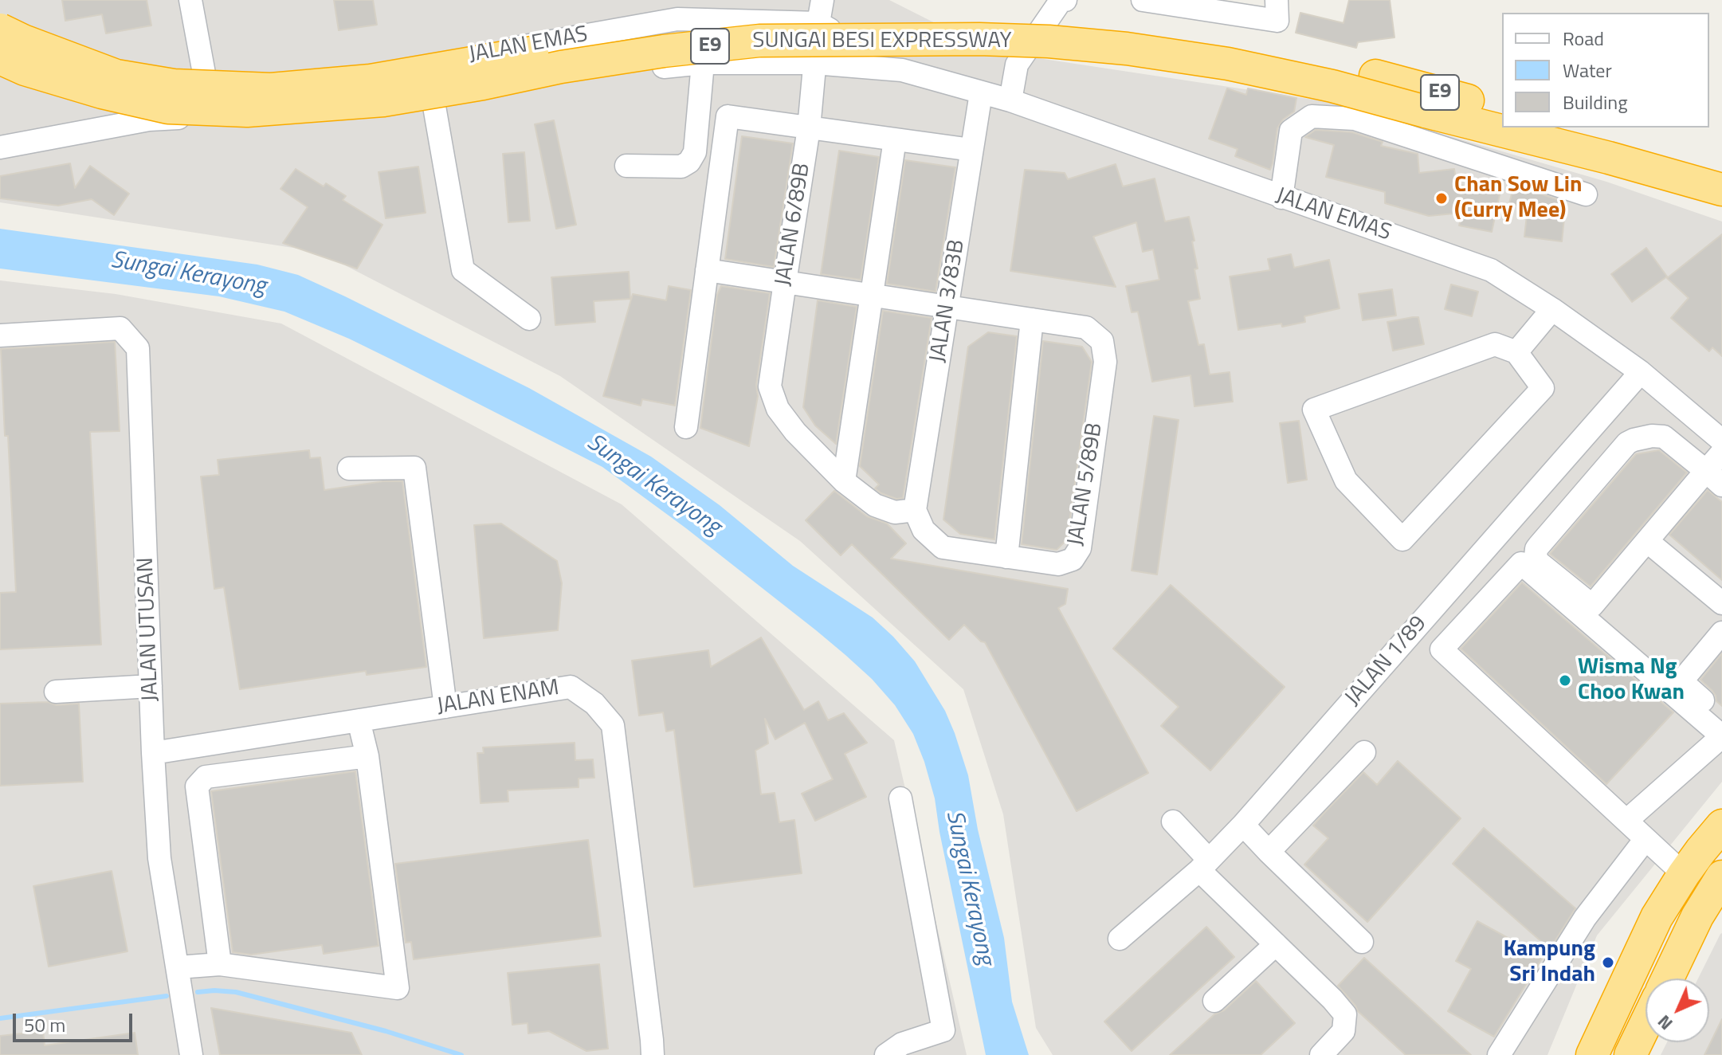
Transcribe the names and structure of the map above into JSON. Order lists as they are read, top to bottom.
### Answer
{
  "streets": {
    "highway": ["SUNGAI BESI EXPRESSWAY", "E9"],
    "street": [
      "JALAN EMAS",
      "JALAN 6/89B",
      "JALAN 3/83B",
      "JALAN 5/89B",
      "JALAN UTUSAN",
      "JALAN 1/89",
      "JALAN ENAM"
    ]
  },
  "crossings": [
    ["JALAN EMAS", "JALAN 6/89B"],
    ["JALAN EMAS", "JALAN 3/83B"],
    ["JALAN EMAS", "JALAN 1/89"],
    ["JALAN 6/89B", "JALAN 5/89B"],
    ["JALAN 3/83B", "JALAN 5/89B"],
    ["JALAN UTUSAN", "JALAN ENAM"]
  ],
  "water": ["Sungai Kerayong"],
  "places": ["Chan Sow Lin (Curry Mee)", "Wisma Ng Choo Kwan", "Kampung Sri Indah"],
  "legend": ["Road", "Water", "Building"],
  "scale_bar": "50 m",
  "north": "bottom left"
}
